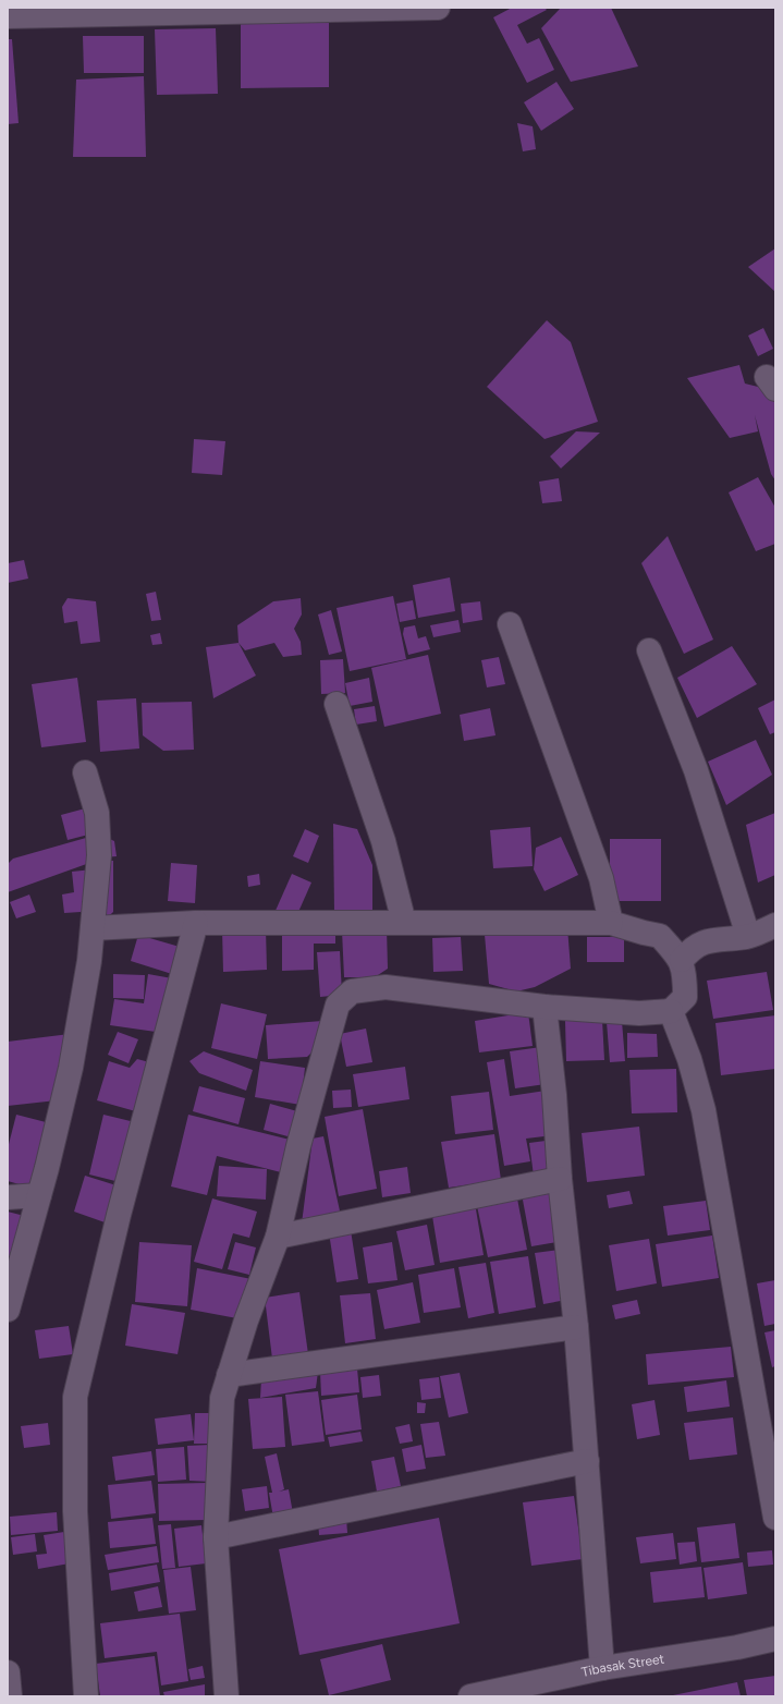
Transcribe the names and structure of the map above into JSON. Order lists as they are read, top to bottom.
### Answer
{
  "streets": {
    "street": ["Tibasak Street"]
  }
}
